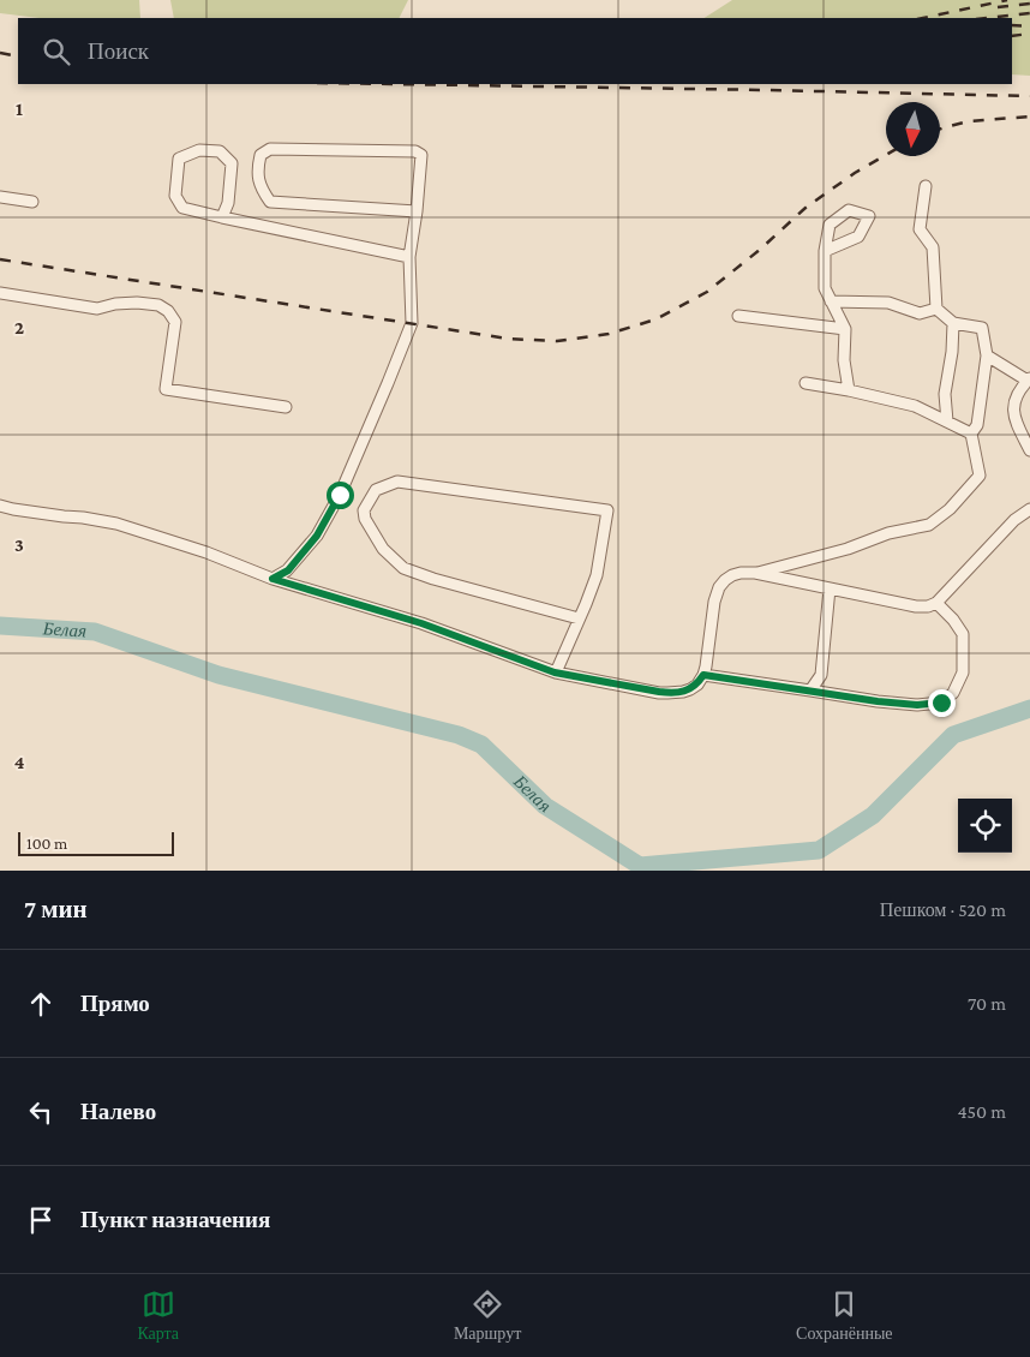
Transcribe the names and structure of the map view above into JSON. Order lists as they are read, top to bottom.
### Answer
{
  "water": ["Белая"],
  "scale_bar": "100 m",
  "north": "bottom",
  "page": {
    "search": "Поиск",
    "scale": "100 m",
    "heading": ["7 мин", "Пешком · 520 m"],
    "list": [
      ["Прямо", "70 m"],
      ["Налево", "450 m"],
      "Пункт назначения"
    ],
    "nav": ["Карта", "Маршрут", "Сохранённые"]
  },
  "grid": {
    "rows": [
      "1",
      "2",
      "3",
      "4"
    ]
  }
}
